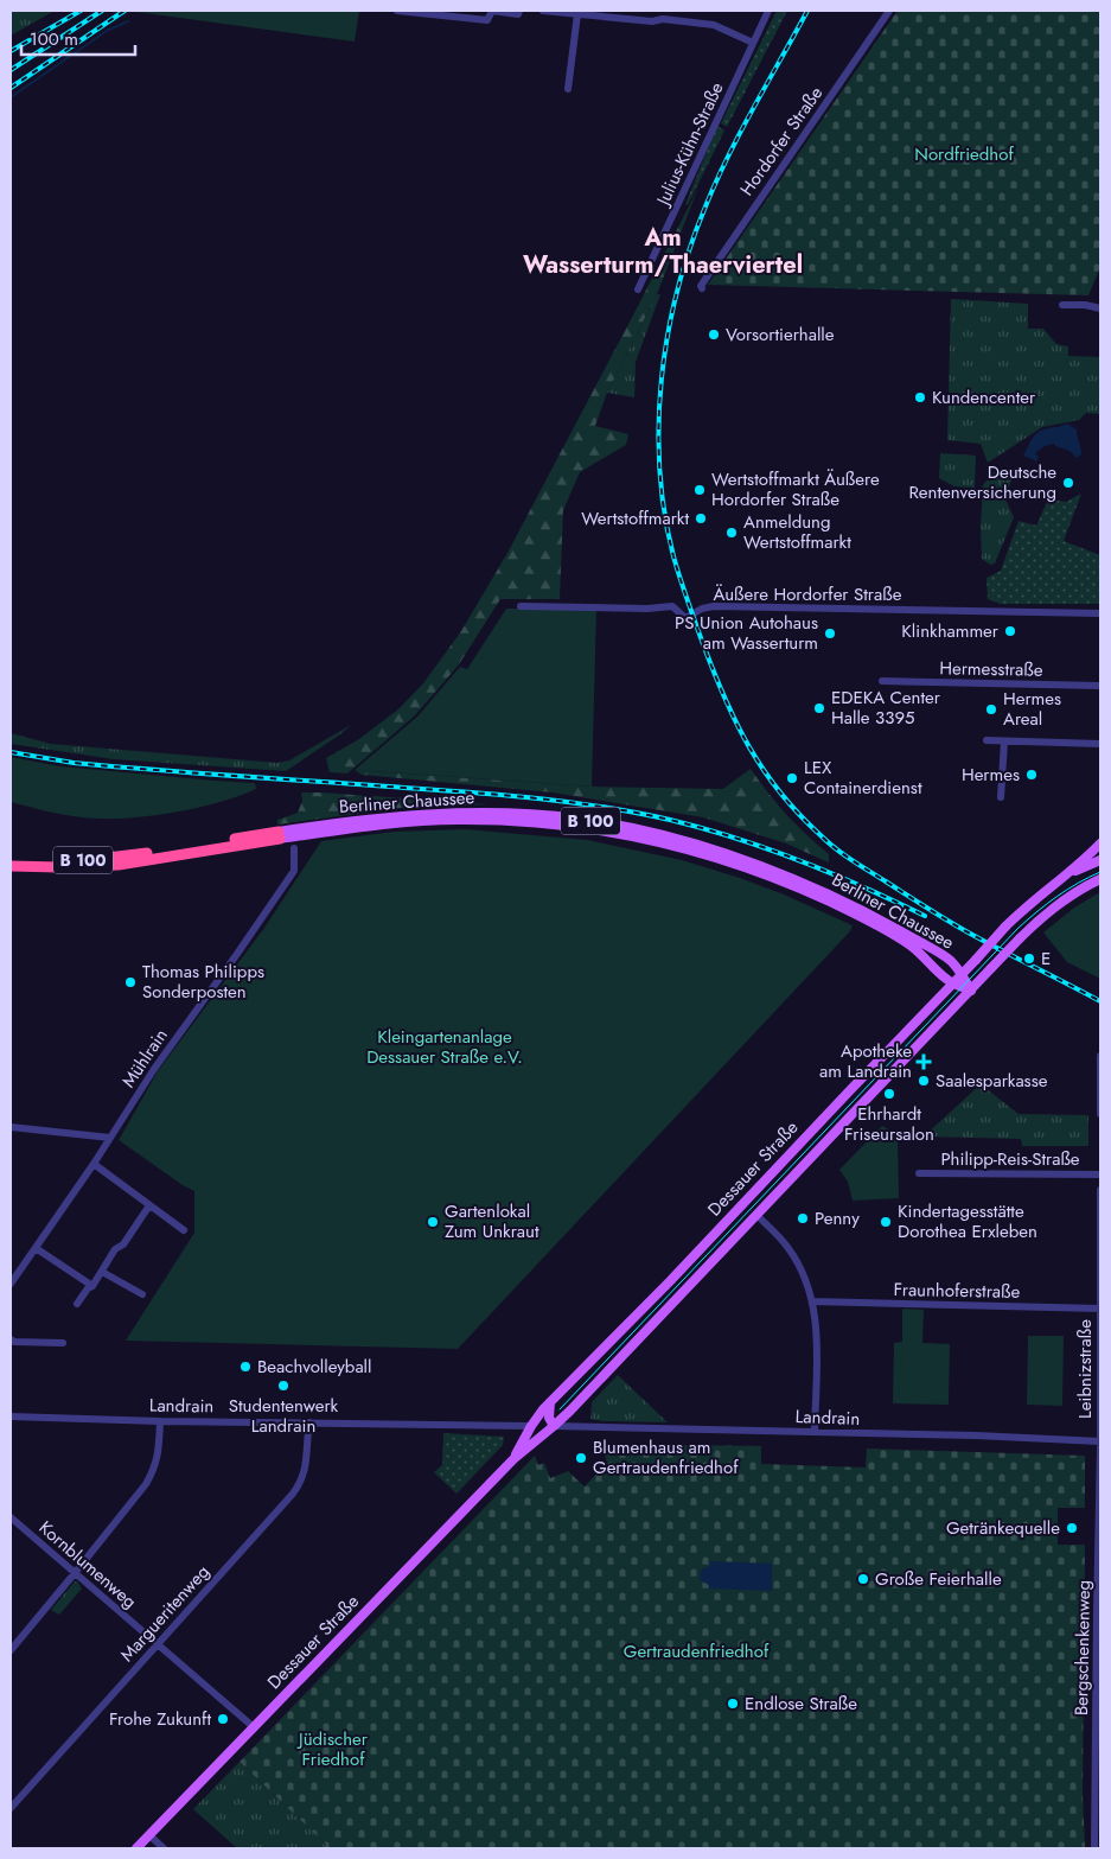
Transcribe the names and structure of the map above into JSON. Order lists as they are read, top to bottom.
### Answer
{
  "streets": {
    "highway": ["Berliner Chaussee", "B 100"],
    "main road": ["Dessauer Straße"],
    "street": [
      "Hordorfer Straße",
      "Julius-Kühn-Straße",
      "Äußere Hordorfer Straße",
      "Hermesstraße",
      "Mühlrain",
      "Philipp-Reis-Straße",
      "Fraunhoferstraße",
      "Leibnizstraße",
      "Landrain",
      "Kornblumenweg",
      "Margueritenweg",
      "Bergschenkenweg"
    ]
  },
  "crossings": [
    ["Berliner Chaussee", "Dessauer Straße"],
    ["Dessauer Straße", "Landrain"],
    ["Dessauer Straße", "Kornblumenweg"],
    ["Fraunhoferstraße", "Leibnizstraße"],
    ["Leibnizstraße", "Landrain"],
    ["Landrain", "Margueritenweg"],
    ["Kornblumenweg", "Margueritenweg"]
  ],
  "districts": ["Am Wasserturm/Thaerviertel"],
  "parks": [
    "Nordfriedhof",
    "Kleingartenanlage Dessauer Straße e.V.",
    "Gertraudenfriedhof",
    "Jüdischer Friedhof"
  ],
  "places": {
    "other": [
      "Vorsortierhalle",
      "Kundencenter",
      "Deutsche Rentenversicherung",
      "Wertstoffmarkt Äußere Hordorfer Straße",
      "Wertstoffmarkt",
      "Anmeldung Wertstoffmarkt",
      "Klinkhammer",
      "PS Union Autohaus am Wasserturm",
      "EDEKA Center Halle 3395",
      "Hermes Areal",
      "Hermes",
      "LEX Containerdienst",
      "E",
      "Thomas Philipps Sonderposten",
      "Saalesparkasse",
      "Ehrhardt Friseursalon",
      "Penny",
      "Gartenlokal Zum Unkraut",
      "Kindertagesstätte Dorothea Erxleben",
      "Beachvolleyball",
      "Studentenwerk Landrain",
      "Blumenhaus am Gertraudenfriedhof",
      "Getränkequelle",
      "Große Feierhalle",
      "Endlose Straße",
      "Frohe Zukunft"
    ],
    "health": ["Apotheke am Landrain"]
  },
  "scale_bar": "100 m"
}
